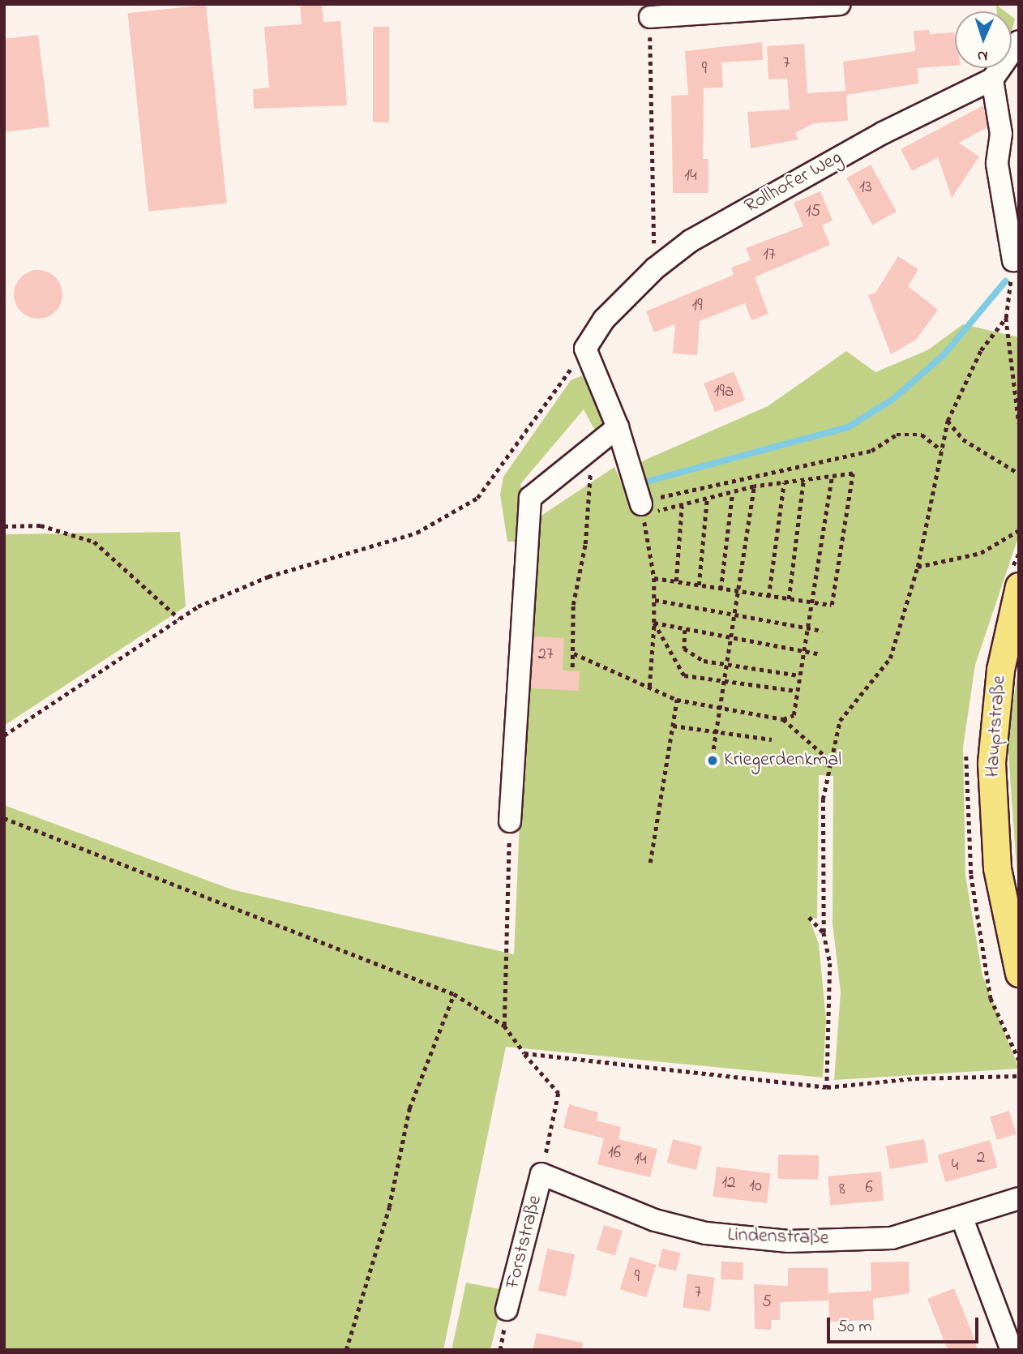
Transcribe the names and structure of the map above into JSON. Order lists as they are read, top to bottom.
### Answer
{
  "streets": {
    "main road": ["Hauptstraße"],
    "street": ["Rollhofer Weg", "Lindenstraße", "Forststraße"]
  },
  "crossings": [
    ["Lindenstraße", "Forststraße"]
  ],
  "places": ["Kriegerdenkmal"],
  "house_numbers": [
    "7",
    "9",
    "14",
    "13",
    "15",
    "17",
    "19",
    "19a",
    "27",
    "16",
    "2",
    "14",
    "4",
    "12",
    "10",
    "6",
    "8",
    "9",
    "7",
    "5"
  ],
  "scale_bar": "50 m",
  "north": "bottom"
}
